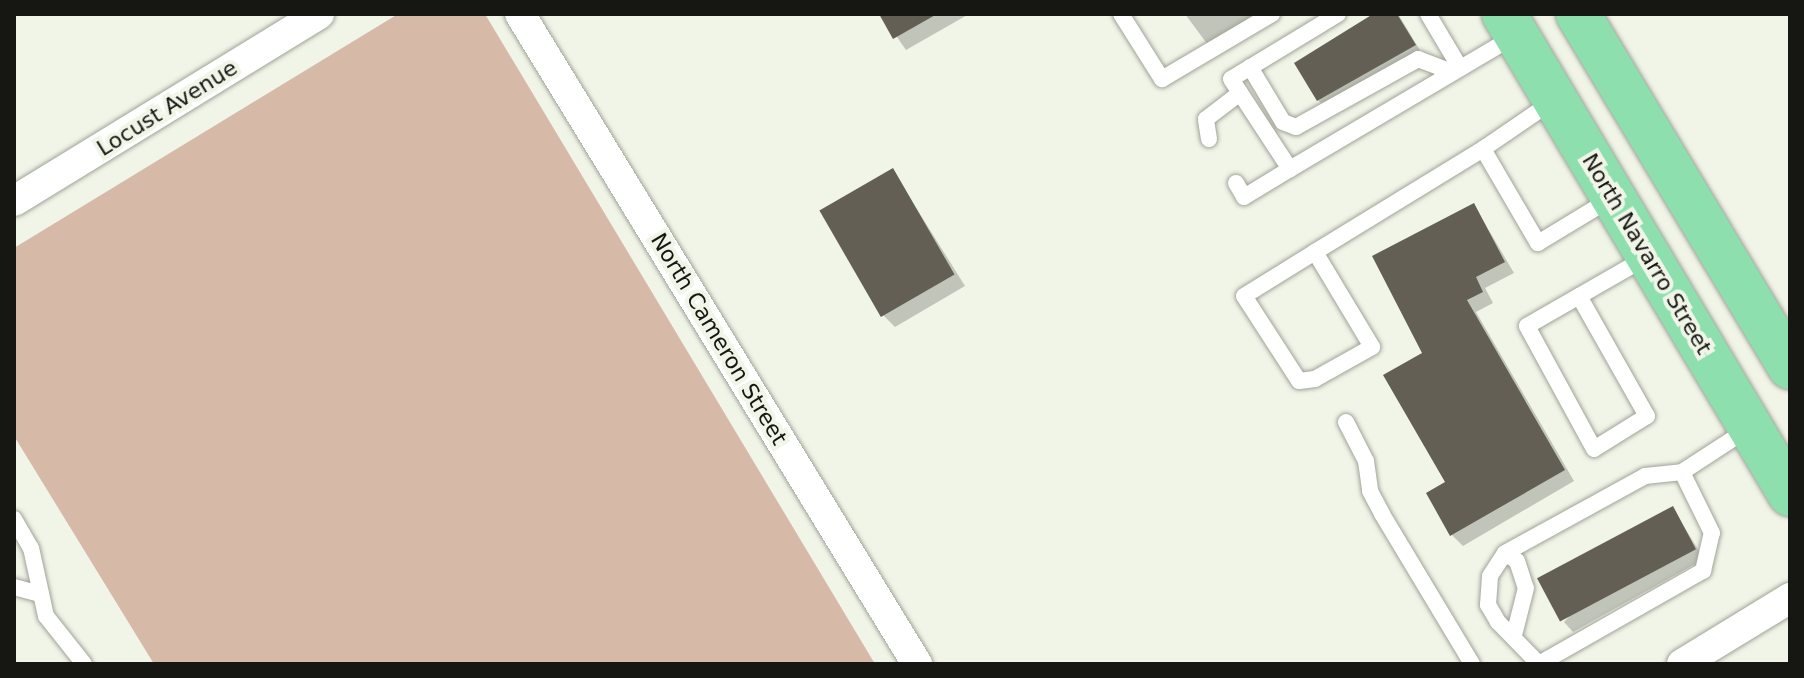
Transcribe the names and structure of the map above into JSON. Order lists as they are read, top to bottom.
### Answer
{
  "streets": {
    "main road": ["North Navarro Street"],
    "street": ["Locust Avenue", "North Cameron Street"]
  }
}
